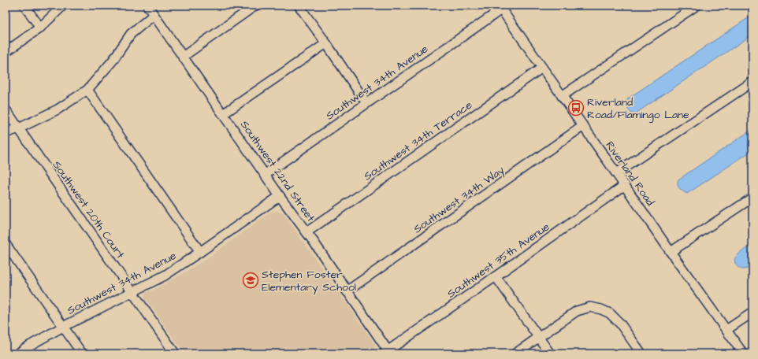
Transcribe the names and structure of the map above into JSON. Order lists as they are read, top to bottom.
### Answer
{
  "streets": {
    "street": [
      "Southwest 34th Avenue",
      "Southwest 34th Terrace",
      "Southwest 22nd Street",
      "Riverland Road",
      "Southwest 34th Way",
      "Southwest 20th Court",
      "Southwest 35th Avenue"
    ]
  },
  "crossings": [
    ["Southwest 34th Avenue", "Southwest 22nd Street"],
    ["Southwest 34th Avenue", "Riverland Road"],
    ["Southwest 34th Avenue", "Southwest 20th Court"],
    ["Southwest 34th Terrace", "Southwest 22nd Street"],
    ["Southwest 34th Terrace", "Riverland Road"],
    ["Southwest 22nd Street", "Southwest 34th Way"],
    ["Southwest 22nd Street", "Southwest 35th Avenue"],
    ["Riverland Road", "Southwest 34th Way"],
    ["Riverland Road", "Southwest 35th Avenue"]
  ],
  "places": {
    "bus stop": ["Riverland Road/Flamingo Lane"],
    "school or university": ["Stephen Foster Elementary School"]
  }
}
